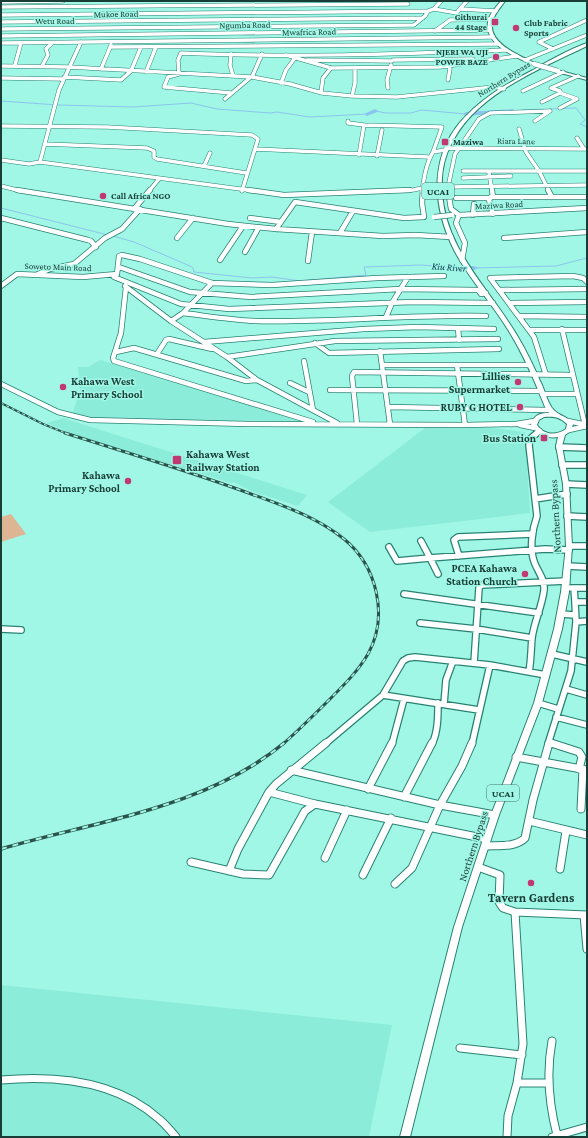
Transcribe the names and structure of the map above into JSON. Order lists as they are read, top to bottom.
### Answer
{
  "streets": {
    "main road": ["Northern Bypass", "UCA1"],
    "street": [
      "Mukoe Road",
      "Wetu Road",
      "Ngumba Road",
      "Mwafrica Road",
      "Riara Lane",
      "Maziwa Road",
      "Soweto Main Road"
    ]
  },
  "crossings": [
    ["Mukoe Road", "Wetu Road"],
    ["Northern Bypass", "Riara Lane"],
    ["Northern Bypass", "Maziwa Road"]
  ],
  "water": ["Kiu River"],
  "places": {
    "transit": [
      "Githurai 44 Stage",
      "Maziwa",
      "Bus Station",
      "Kahawa West Railway Station"
    ],
    "other": [
      "Club Fabric Sports",
      "NJERI WA UJI POWER BAZE",
      "Call Africa NGO",
      "Lillies Supermarket",
      "Kahawa West Primary School",
      "RUBY G HOTEL",
      "Kahawa Primary School",
      "PCEA Kahawa Station Church",
      "Tavern Gardens"
    ]
  }
}
